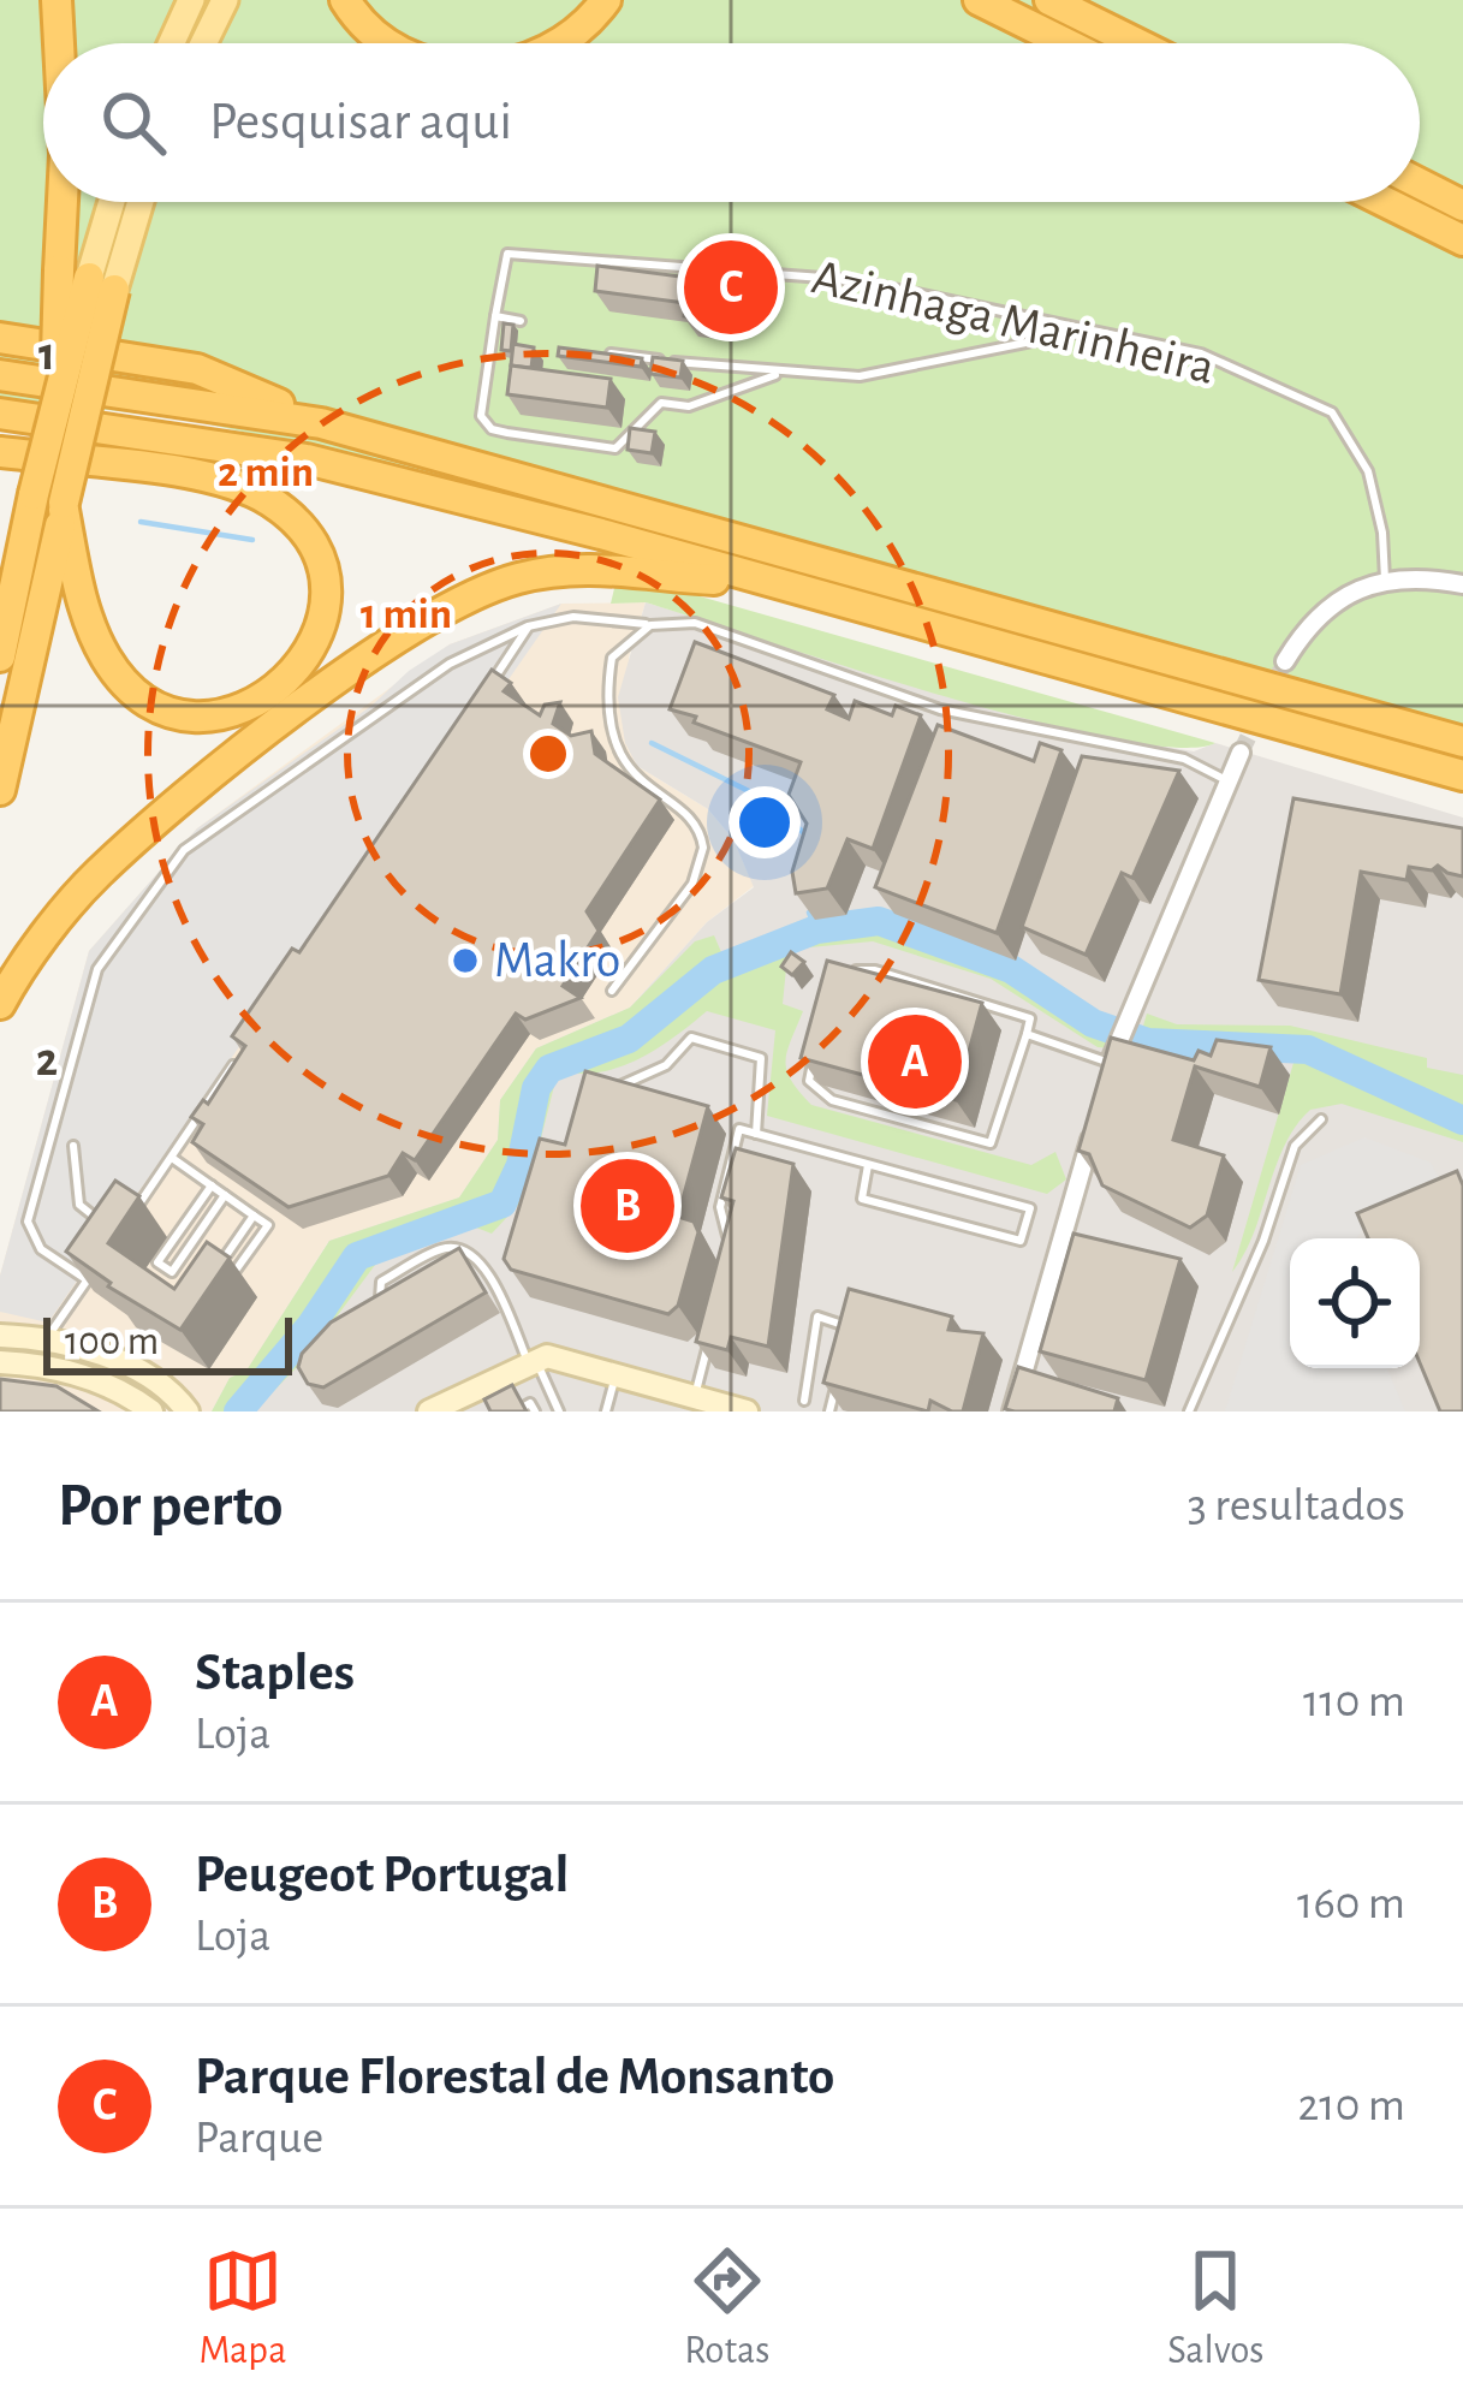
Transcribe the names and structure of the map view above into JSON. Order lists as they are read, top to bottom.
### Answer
{
  "streets": {
    "lane": ["Azinhaga Marinheira"]
  },
  "places": ["Makro"],
  "scale_bar": "100 m",
  "page": {
    "search": "Pesquisar aqui",
    "pins": ["C", "A", "B"],
    "scale": "100 m",
    "heading": ["Por perto", "3 resultados"],
    "list": [
      {
        "mark": "A",
        "name": "Staples",
        "note": "Loja",
        "value": "110 m"
      },
      {
        "mark": "B",
        "name": "Peugeot Portugal",
        "note": "Loja",
        "value": "160 m"
      },
      {
        "mark": "C",
        "name": "Parque Florestal de Monsanto",
        "note": "Parque",
        "value": "210 m"
      }
    ],
    "nav": ["Mapa", "Rotas", "Salvos"]
  },
  "grid": {
    "rows": ["1", "2"]
  },
  "rings": ["2 min", "1 min"]
}
